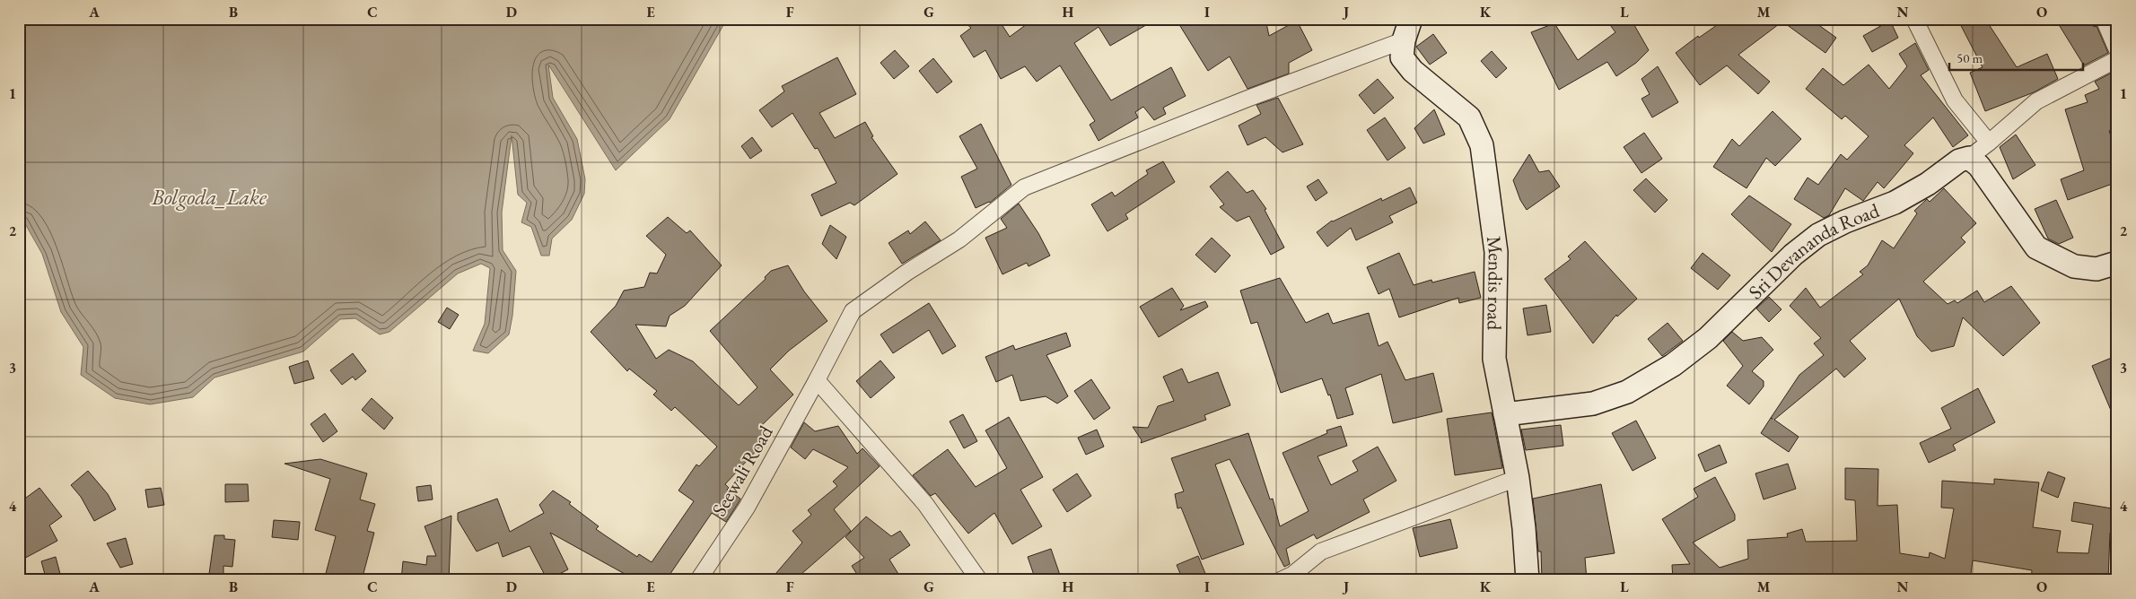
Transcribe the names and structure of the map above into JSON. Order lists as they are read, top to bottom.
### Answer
{
  "streets": {
    "street": ["Sri Devananda Road", "Mendis road", "Seewali Road"]
  },
  "crossings": [
    ["Sri Devananda Road", "Mendis road"],
    ["Mendis road", "Seewali Road"]
  ],
  "water": ["Bolgoda_Lake"],
  "scale_bar": "50 m",
  "grid": {
    "columns": [
      "A",
      "B",
      "C",
      "D",
      "E",
      "F",
      "G",
      "H",
      "I",
      "J",
      "K",
      "L",
      "M",
      "N",
      "O"
    ],
    "rows": [
      "1",
      "2",
      "3",
      "4"
    ]
  }
}
